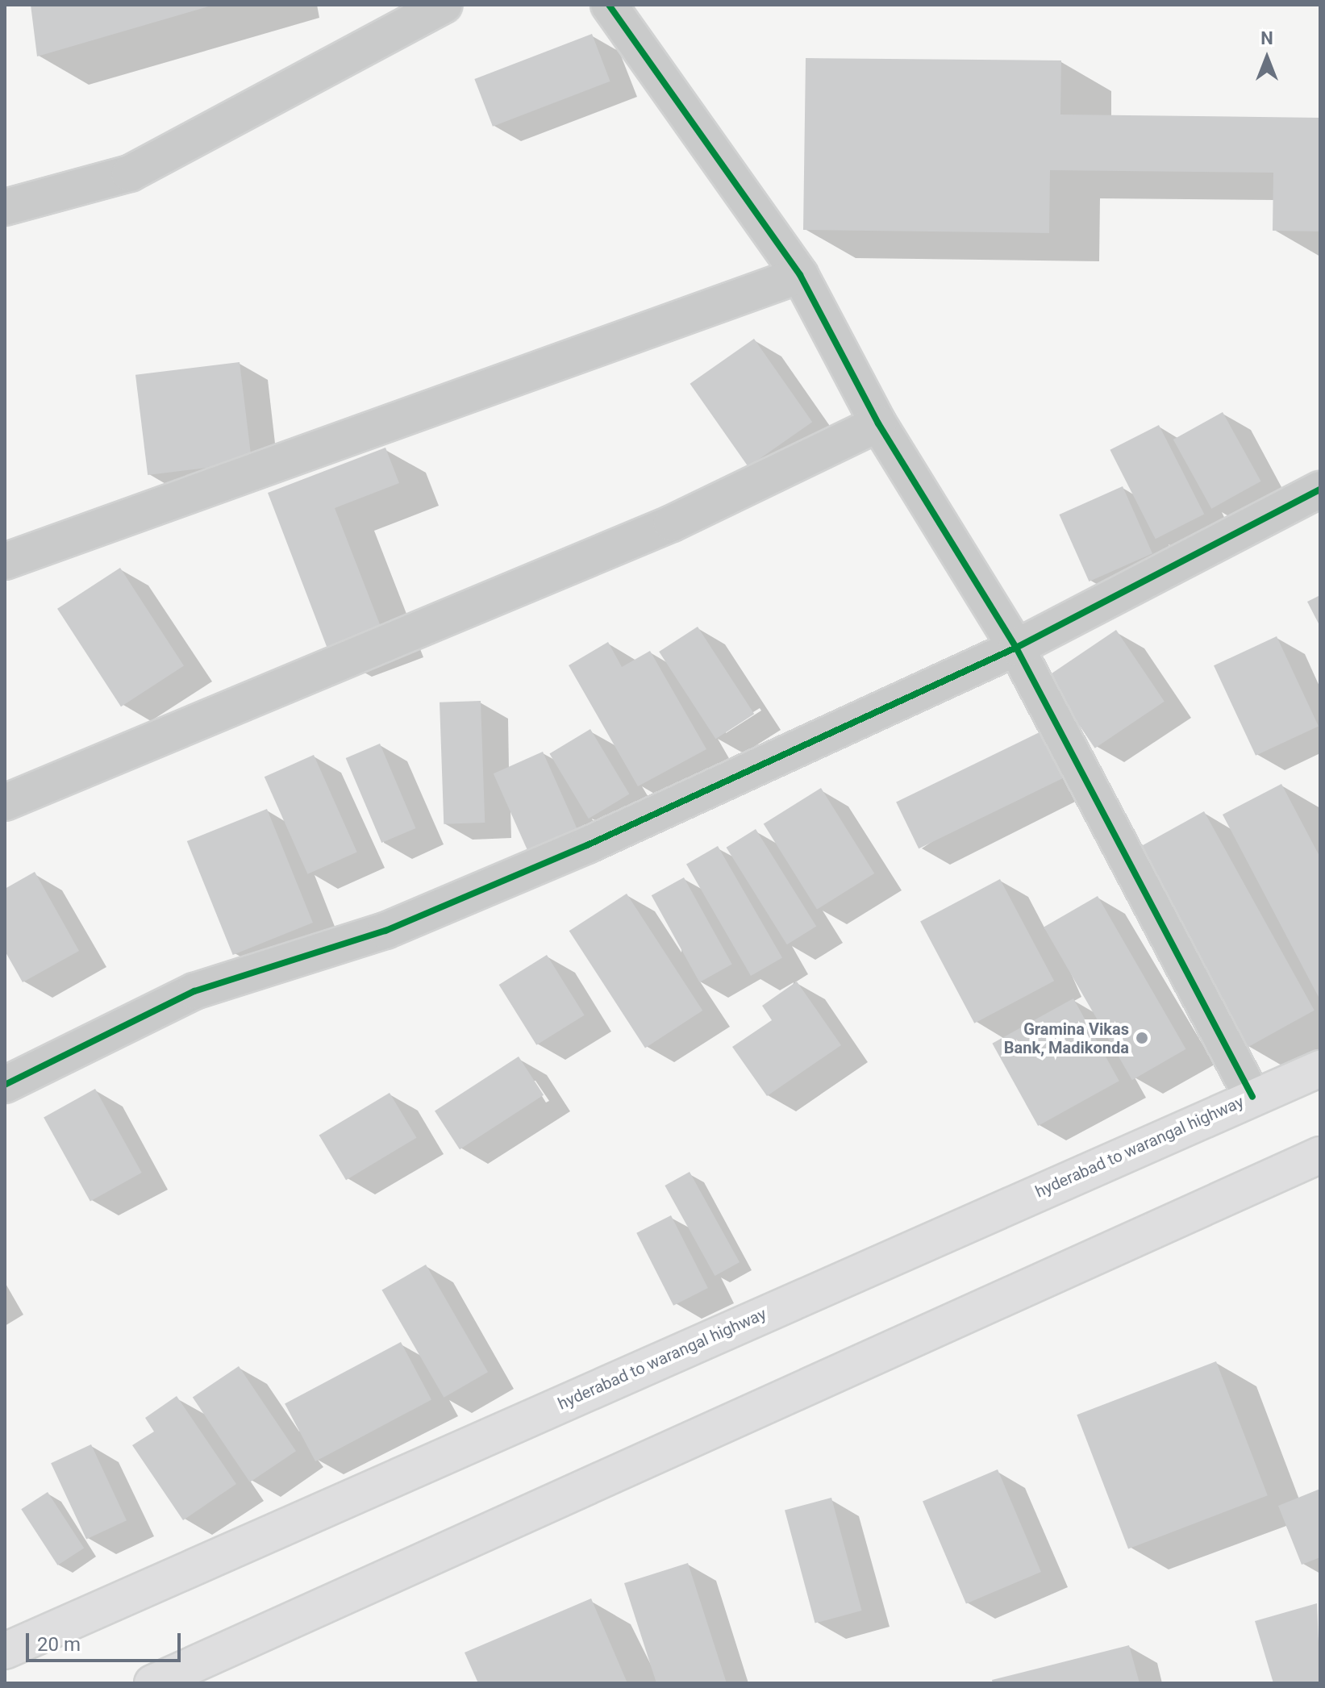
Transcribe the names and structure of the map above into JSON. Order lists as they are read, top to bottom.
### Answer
{
  "streets": {
    "main road": ["hyderabad to warangal highway"]
  },
  "places": ["Gramina Vikas Bank, Madikonda"],
  "scale_bar": "20 m",
  "north": "top"
}
